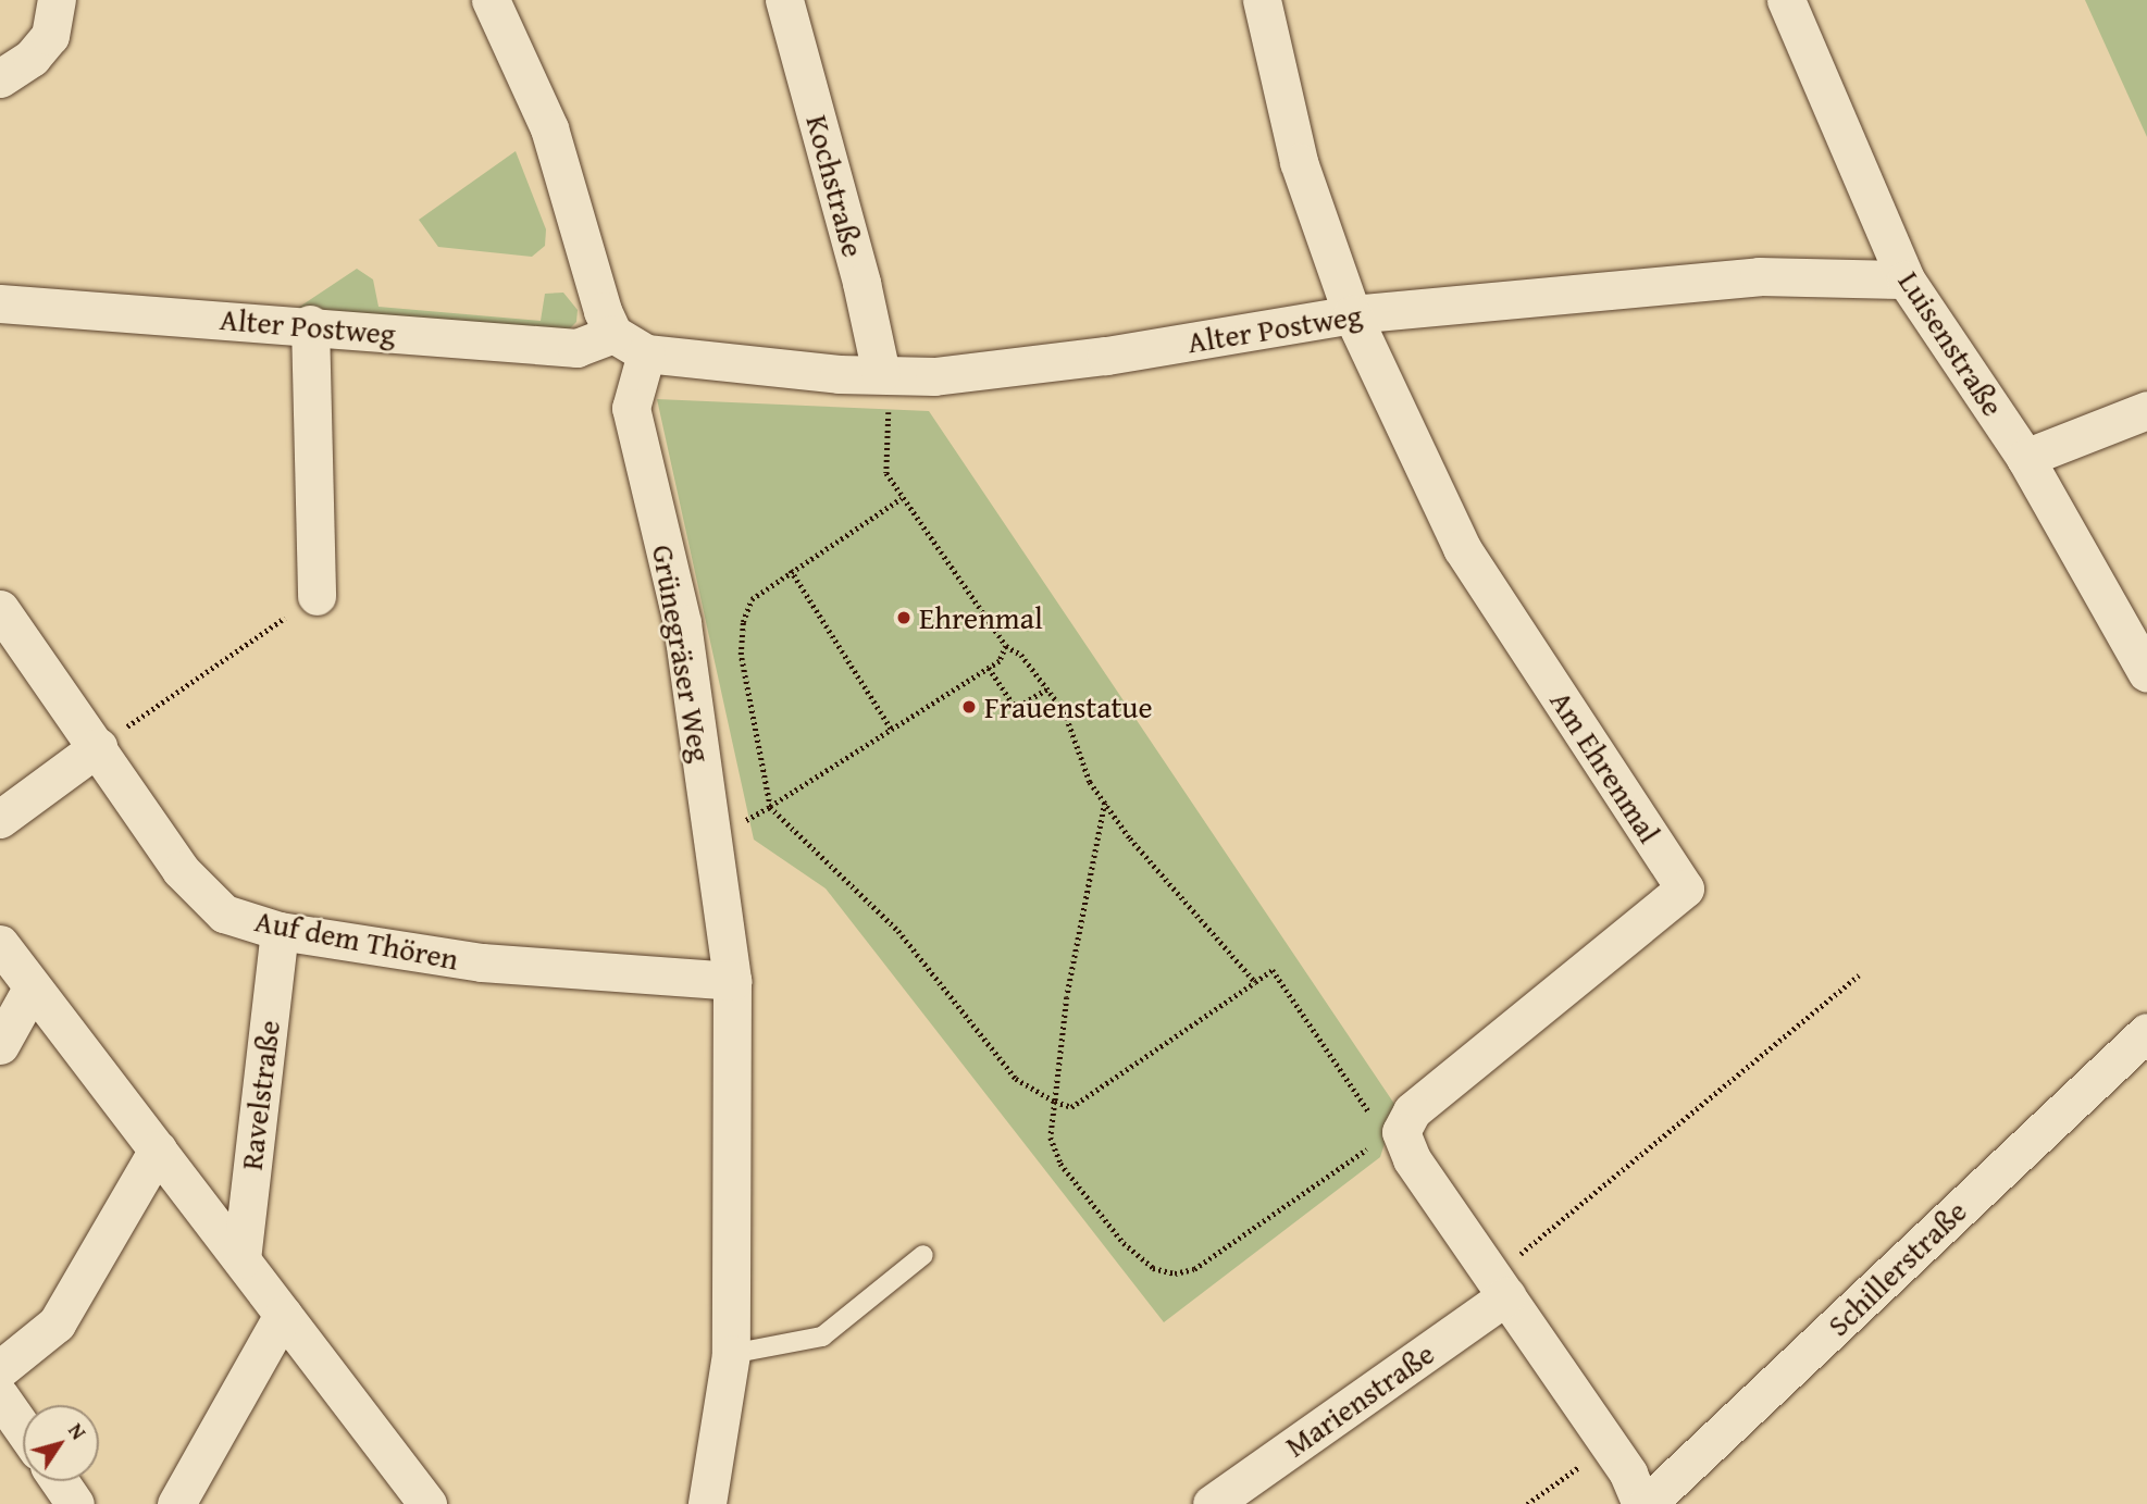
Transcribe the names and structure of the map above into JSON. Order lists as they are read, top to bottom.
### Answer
{
  "streets": {
    "street": [
      "Kochstraße",
      "Alter Postweg",
      "Luisenstraße",
      "Grünegräser Weg",
      "Am Ehrenmal",
      "Auf dem Thören",
      "Ravelstraße",
      "Schillerstraße",
      "Marienstraße"
    ]
  },
  "crossings": [
    ["Kochstraße", "Alter Postweg"],
    ["Alter Postweg", "Luisenstraße"],
    ["Alter Postweg", "Grünegräser Weg"],
    ["Alter Postweg", "Am Ehrenmal"],
    ["Grünegräser Weg", "Auf dem Thören"],
    ["Auf dem Thören", "Ravelstraße"]
  ],
  "places": ["Ehrenmal", "Frauenstatue"],
  "north": "top right"
}
